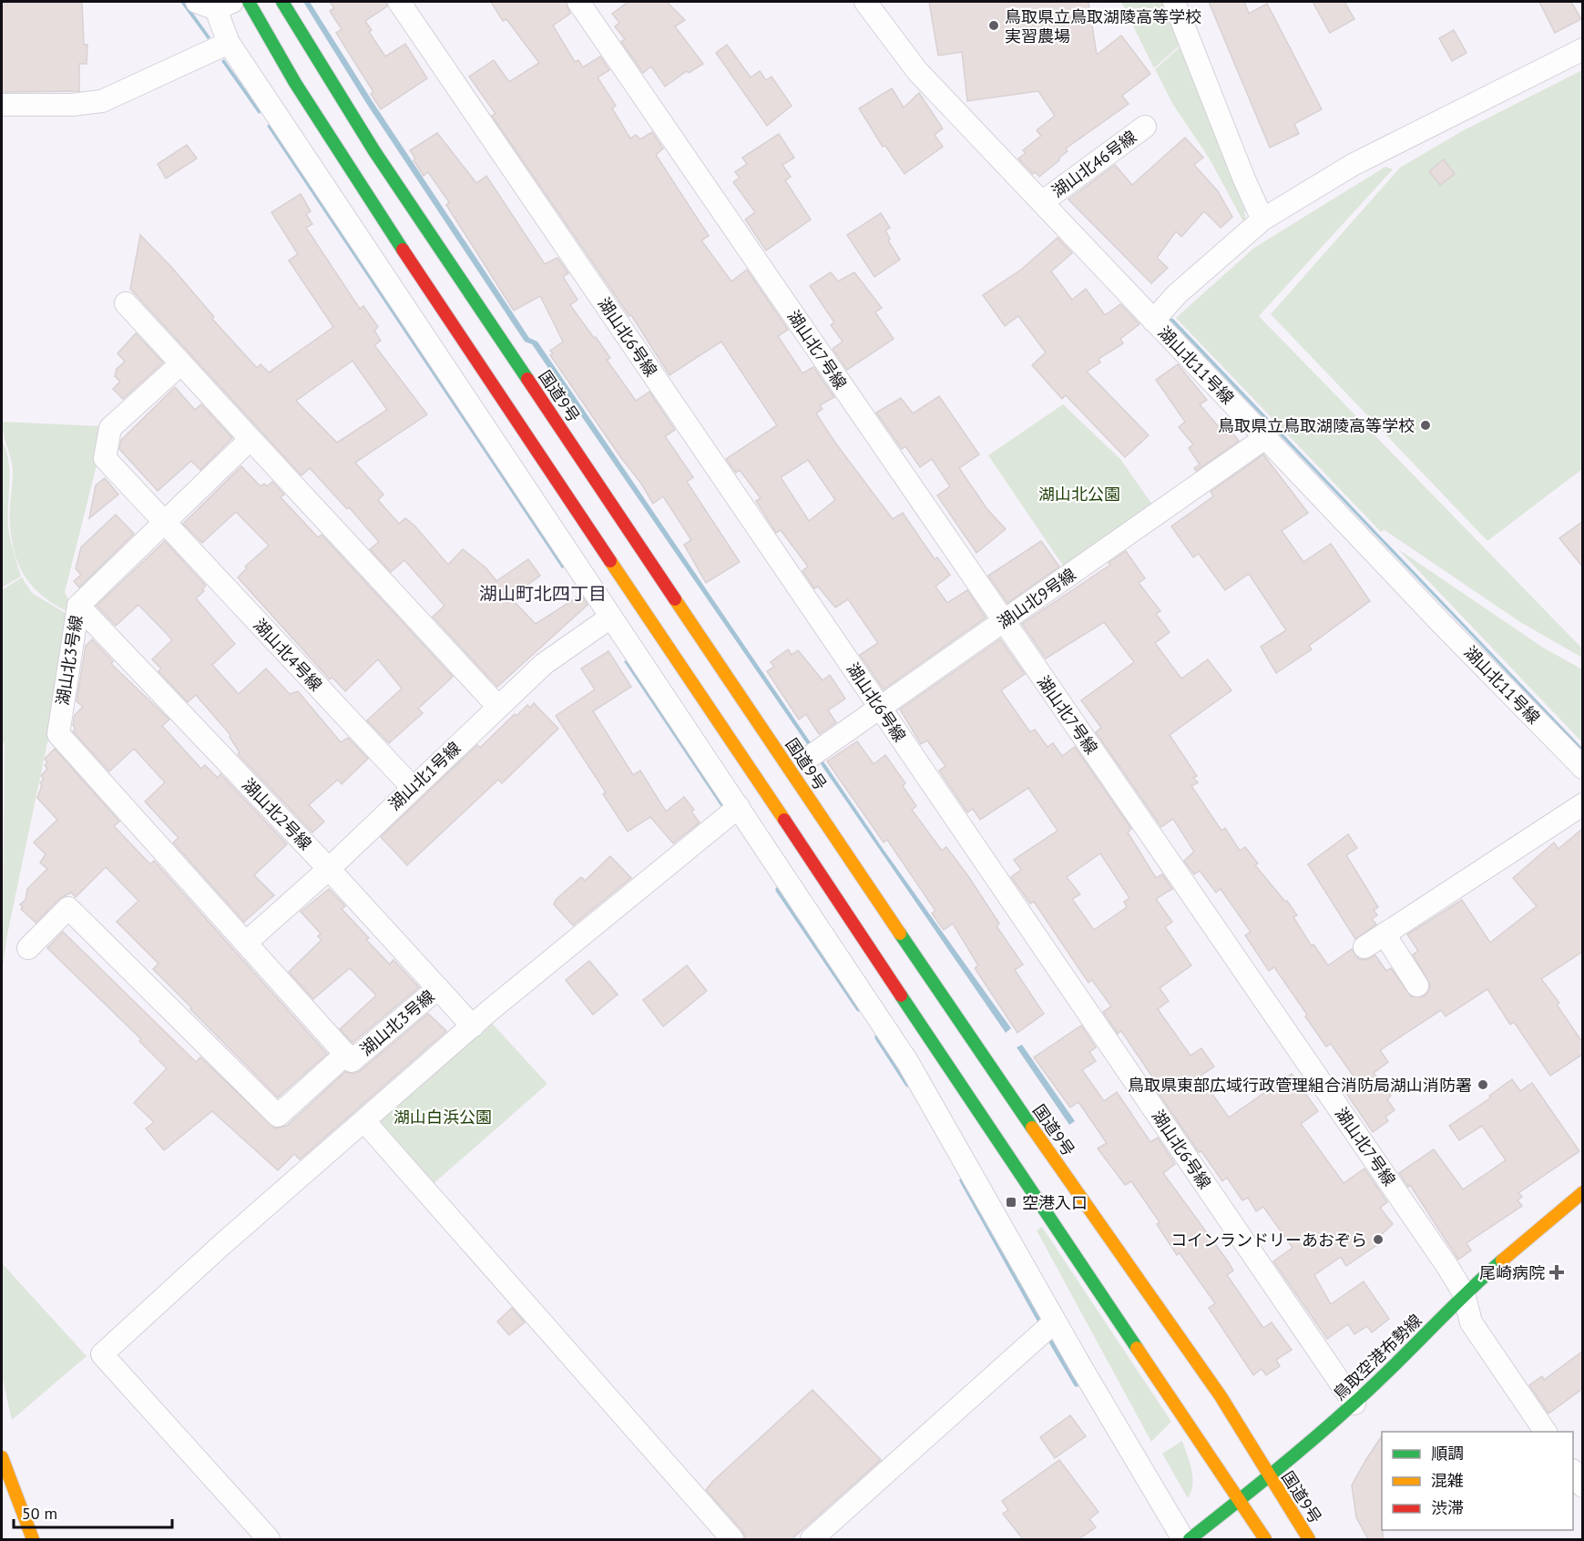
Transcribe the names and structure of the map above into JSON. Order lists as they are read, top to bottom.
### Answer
{
  "streets": {
    "main road": ["国道9号", "鳥取空港布勢線"],
    "street": [
      "湖山北46号線",
      "湖山北6号線",
      "湖山北7号線",
      "湖山北11号線",
      "湖山北9号線",
      "湖山北4号線",
      "湖山北3号線",
      "湖山北1号線",
      "湖山北2号線"
    ]
  },
  "crossings": [
    ["湖山北46号線", "湖山北11号線"],
    ["湖山北6号線", "湖山北9号線"],
    ["湖山北6号線", "鳥取空港布勢線"],
    ["湖山北7号線", "湖山北9号線"],
    ["湖山北7号線", "鳥取空港布勢線"],
    ["湖山北11号線", "湖山北9号線"],
    ["国道9号", "鳥取空港布勢線"],
    ["湖山北4号線", "湖山北3号線"],
    ["湖山北4号線", "湖山北1号線"],
    ["湖山北3号線", "湖山北1号線"],
    ["湖山北3号線", "湖山北2号線"],
    ["湖山北1号線", "湖山北2号線"]
  ],
  "districts": ["湖山町北四丁目"],
  "parks": ["湖山北公園", "湖山白浜公園"],
  "places": {
    "other": [
      "鳥取県立鳥取湖陵高等学校 実習農場",
      "鳥取県立鳥取湖陵高等学校",
      "鳥取県東部広域行政管理組合消防局湖山消防署",
      "コインランドリーあおぞら"
    ],
    "transit": ["空港入口"],
    "health": ["尾崎病院"]
  },
  "legend": ["順調", "混雑", "渋滞"],
  "scale_bar": "50 m"
}
